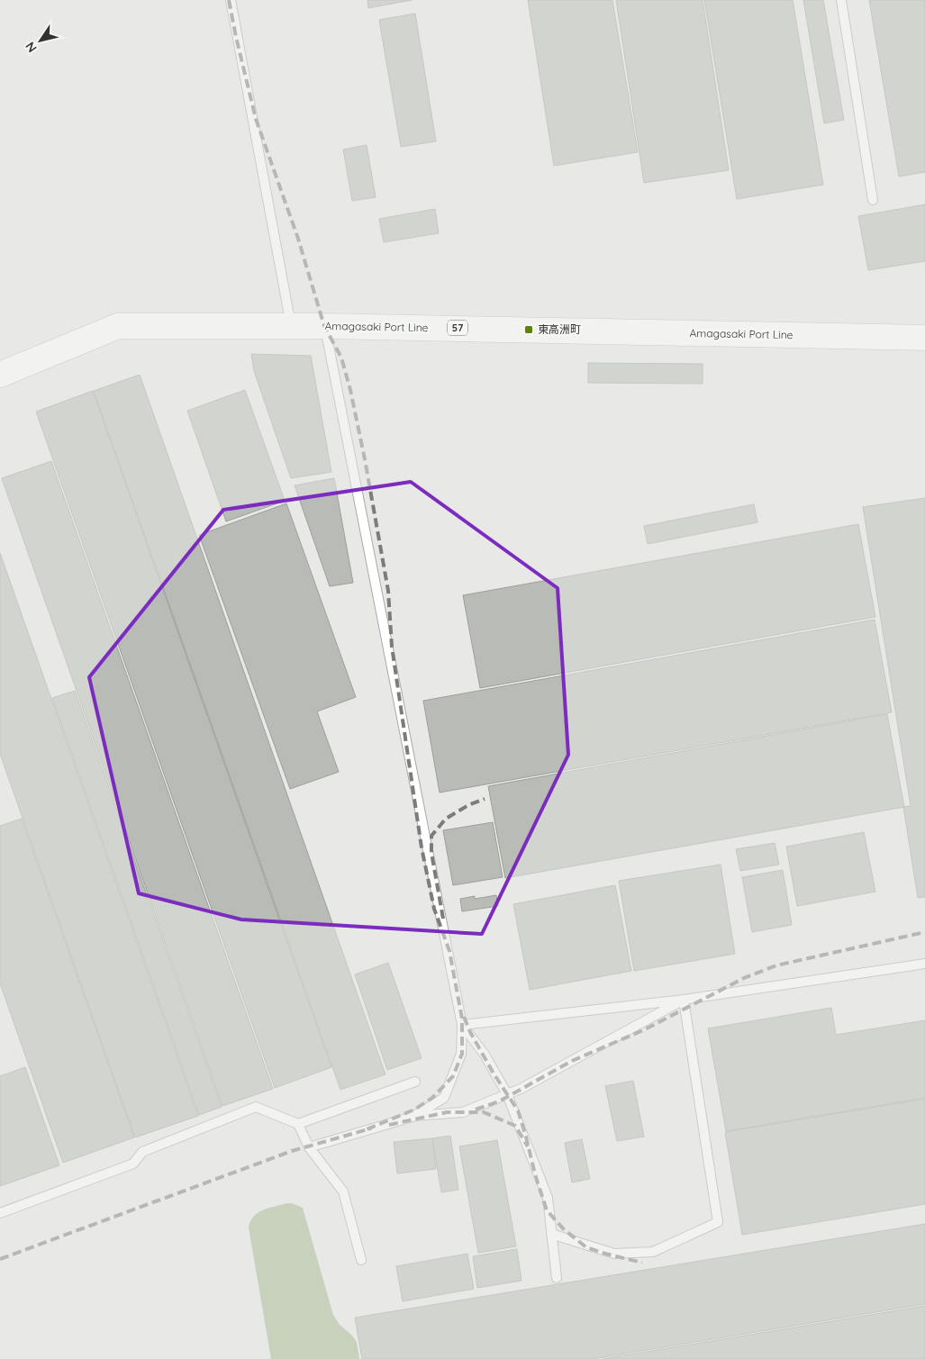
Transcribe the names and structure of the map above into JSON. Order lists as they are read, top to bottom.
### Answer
{
  "streets": {
    "main road": ["Amagasaki Port Line", "57"]
  },
  "places": {
    "transit": ["東高洲町"]
  },
  "north": "bottom left"
}
